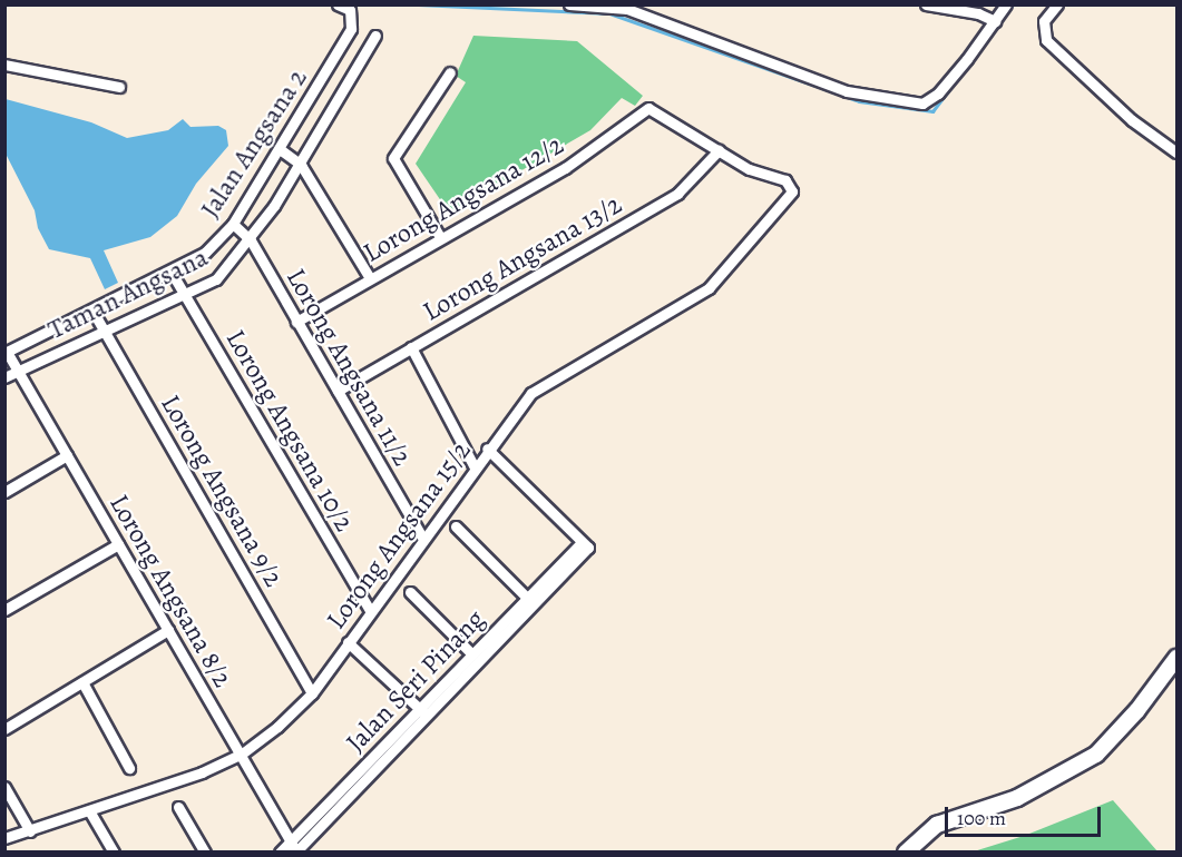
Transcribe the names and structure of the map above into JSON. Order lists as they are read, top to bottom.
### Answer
{
  "streets": {
    "street": [
      "Jalan Angsana 2",
      "Lorong Angsana 12/2",
      "Lorong Angsana 13/2",
      "Taman Angsana",
      "Lorong Angsana 11/2",
      "Lorong Angsana 10/2",
      "Lorong Angsana 9/2",
      "Lorong Angsana 15/2",
      "Lorong Angsana 8/2",
      "Jalan Seri Pinang"
    ]
  },
  "crossings": [
    ["Jalan Angsana 2", "Lorong Angsana 11/2"],
    ["Jalan Angsana 2", "Lorong Angsana 10/2"],
    ["Jalan Angsana 2", "Lorong Angsana 9/2"],
    ["Jalan Angsana 2", "Lorong Angsana 8/2"],
    ["Lorong Angsana 12/2", "Lorong Angsana 13/2"],
    ["Lorong Angsana 12/2", "Lorong Angsana 11/2"],
    ["Lorong Angsana 12/2", "Lorong Angsana 15/2"],
    ["Lorong Angsana 13/2", "Lorong Angsana 11/2"],
    ["Lorong Angsana 13/2", "Lorong Angsana 15/2"],
    ["Taman Angsana", "Lorong Angsana 11/2"],
    ["Taman Angsana", "Lorong Angsana 10/2"],
    ["Taman Angsana", "Lorong Angsana 9/2"],
    ["Taman Angsana", "Lorong Angsana 8/2"],
    ["Lorong Angsana 11/2", "Lorong Angsana 15/2"],
    ["Lorong Angsana 10/2", "Lorong Angsana 15/2"],
    ["Lorong Angsana 9/2", "Lorong Angsana 15/2"],
    ["Lorong Angsana 15/2", "Lorong Angsana 8/2"],
    ["Lorong Angsana 8/2", "Jalan Seri Pinang"]
  ],
  "scale_bar": "100 m"
}
